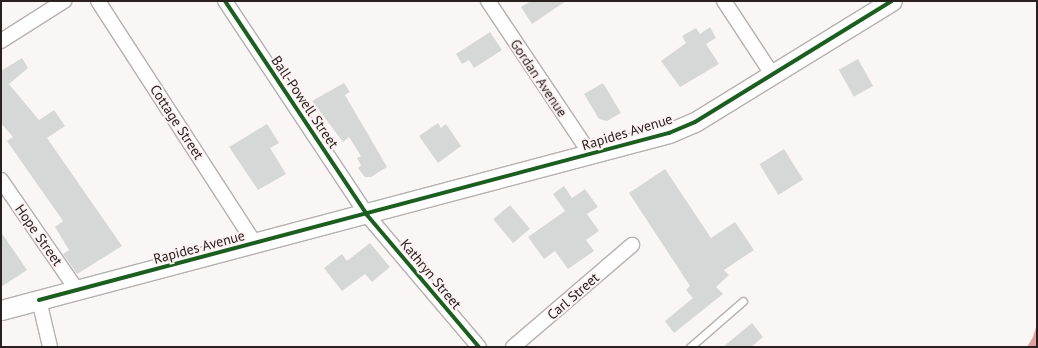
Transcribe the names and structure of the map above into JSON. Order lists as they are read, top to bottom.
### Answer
{
  "streets": {
    "main road": ["Rapides Avenue"],
    "street": [
      "Gordan Avenue",
      "Ball-Powell Street",
      "Cottage Street",
      "Hope Street",
      "Kathryn Street",
      "Carl Street"
    ]
  },
  "crossings": [
    ["Gordan Avenue", "Rapides Avenue"],
    ["Ball-Powell Street", "Rapides Avenue"],
    ["Ball-Powell Street", "Kathryn Street"],
    ["Cottage Street", "Rapides Avenue"],
    ["Rapides Avenue", "Hope Street"],
    ["Rapides Avenue", "Kathryn Street"]
  ]
}
